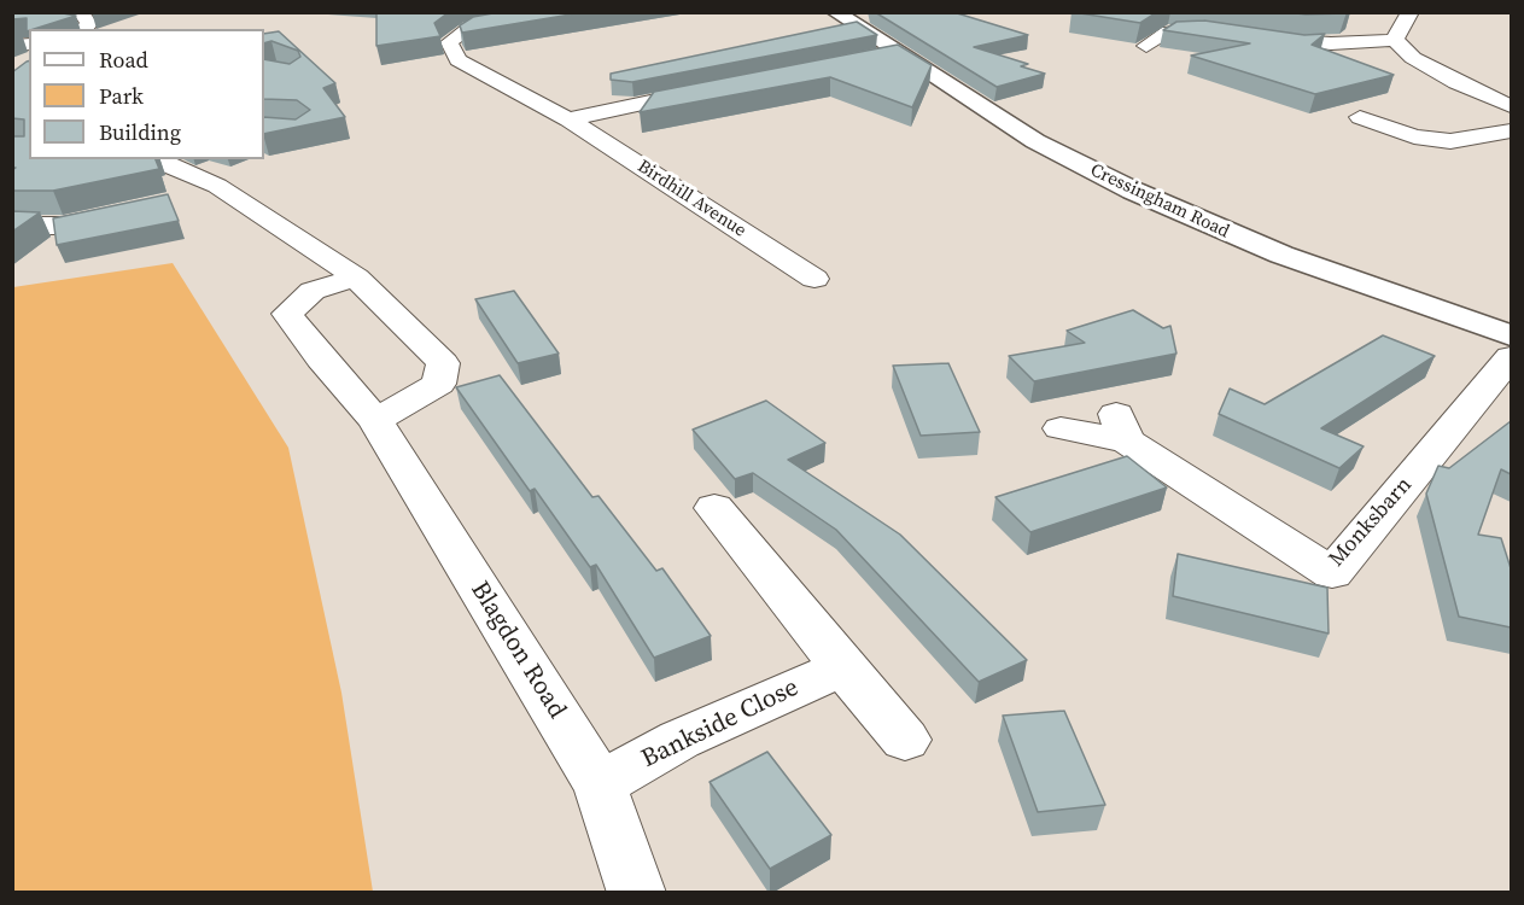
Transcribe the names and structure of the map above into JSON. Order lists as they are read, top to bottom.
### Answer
{
  "streets": {
    "street": [
      "Birdhill Avenue",
      "Cressingham Road",
      "Monksbarn",
      "Blagdon Road",
      "Bankside Close"
    ]
  },
  "crossings": [
    ["Blagdon Road", "Bankside Close"]
  ],
  "legend": ["Road", "Park", "Building"]
}
